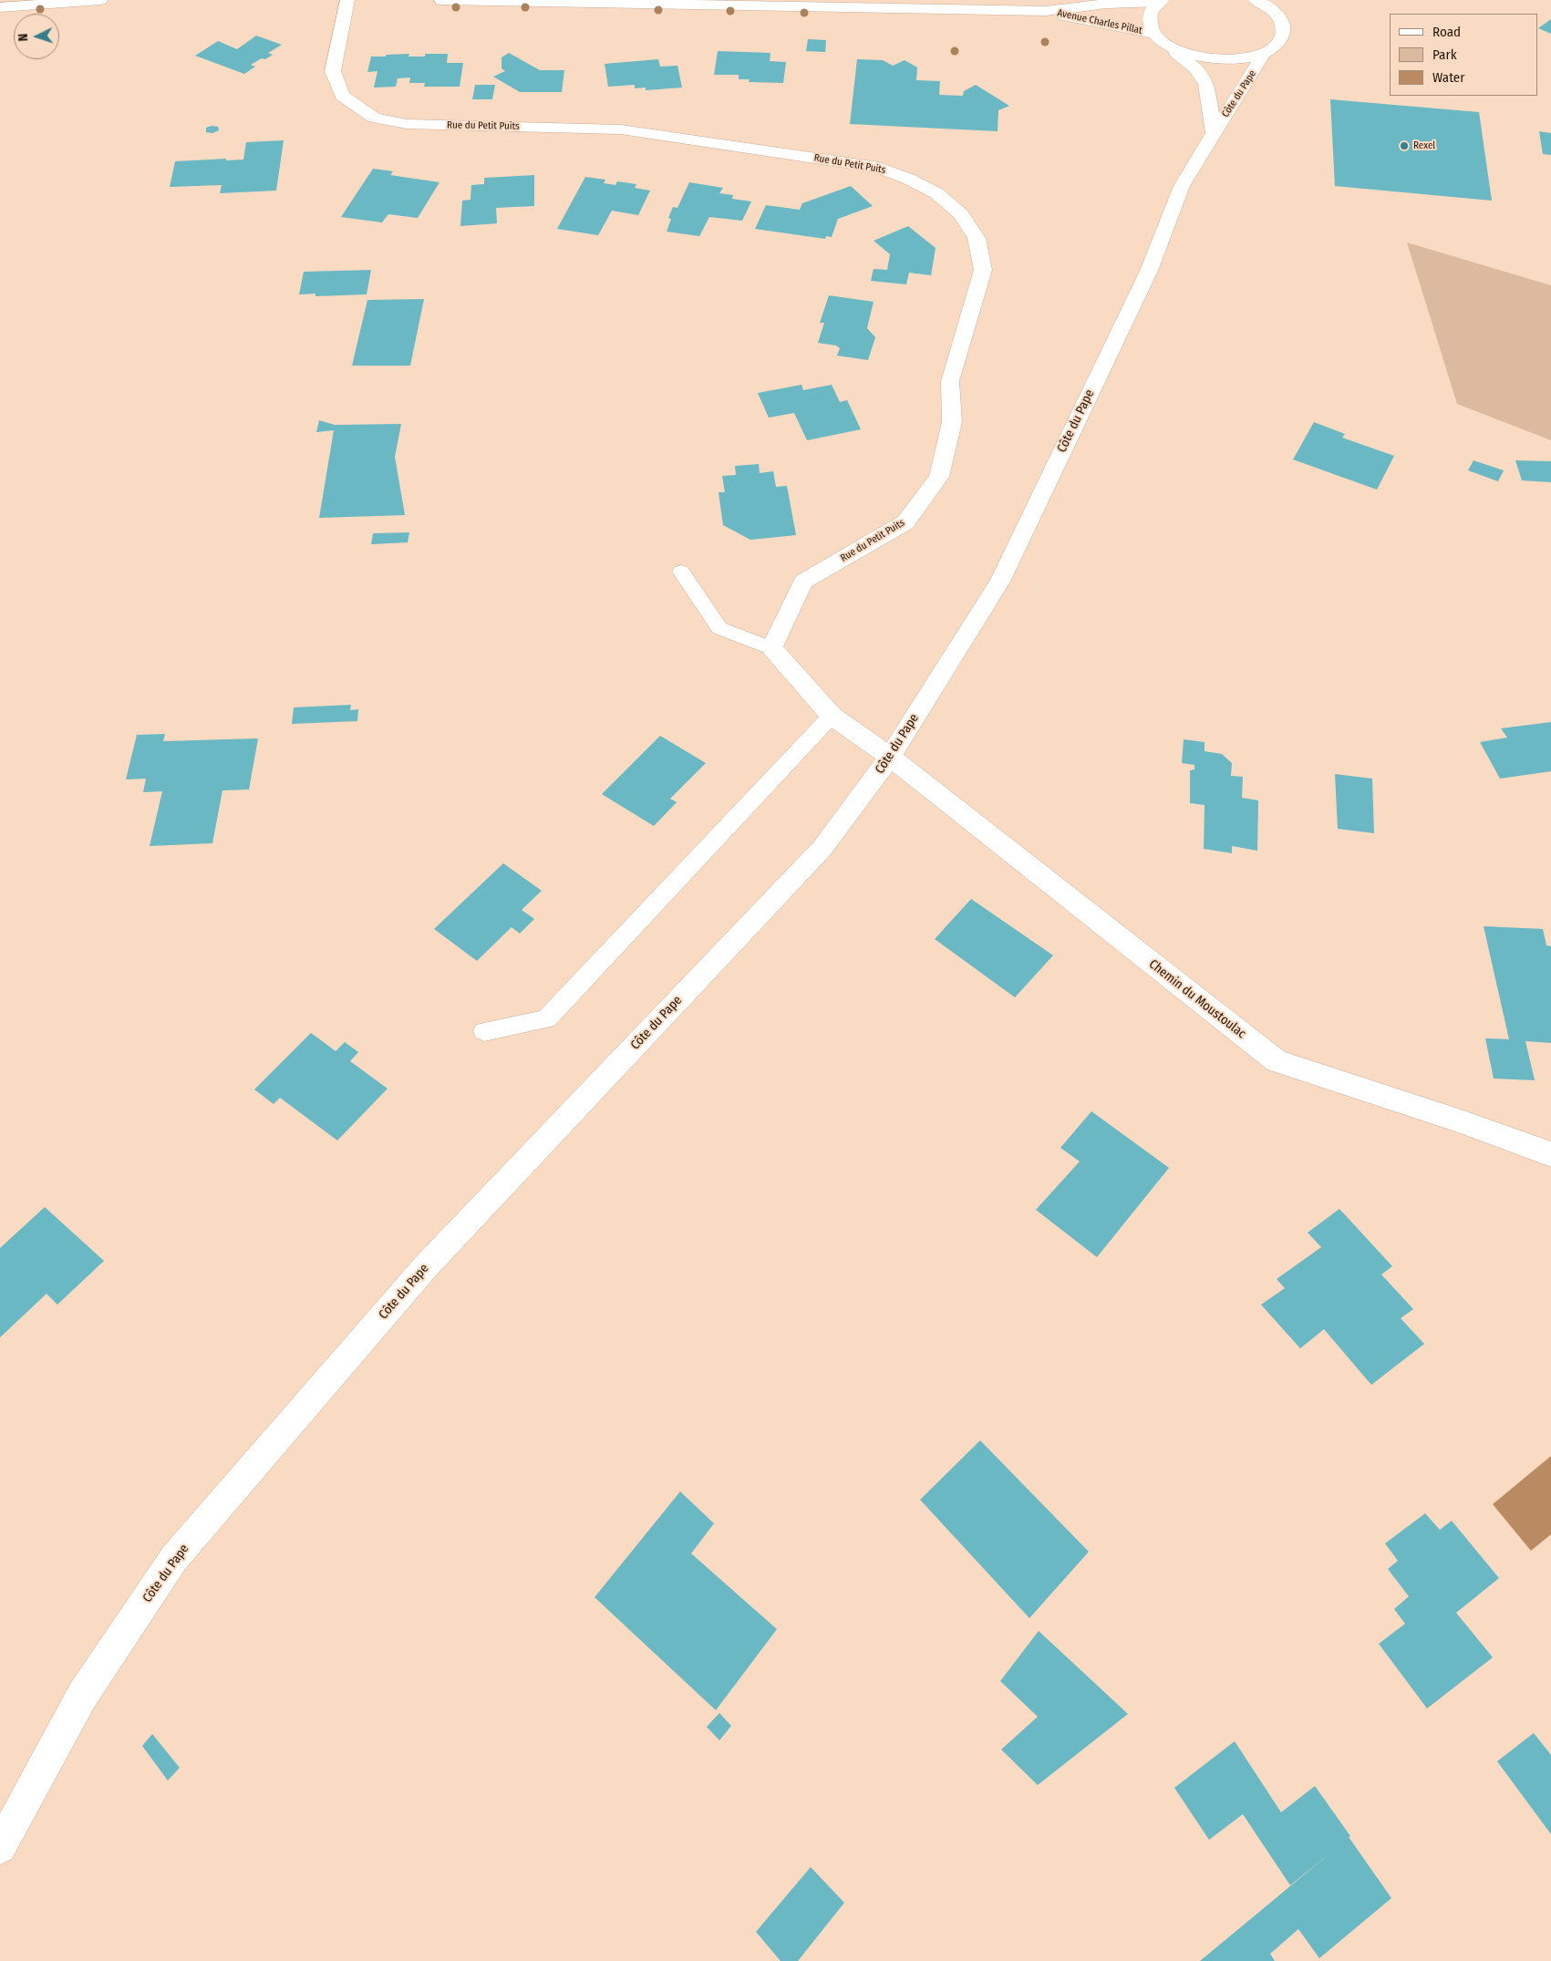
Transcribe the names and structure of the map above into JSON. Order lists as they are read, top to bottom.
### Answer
{
  "streets": {
    "street": [
      "Avenue Charles Pillat",
      "Côte du Pape",
      "Rue du Petit Puits",
      "Chemin du Moustoulac"
    ]
  },
  "crossings": [
    ["Avenue Charles Pillat", "Côte du Pape"],
    ["Côte du Pape", "Chemin du Moustoulac"]
  ],
  "places": ["Rexel"],
  "legend": ["Road", "Park", "Water"],
  "north": "left"
}
